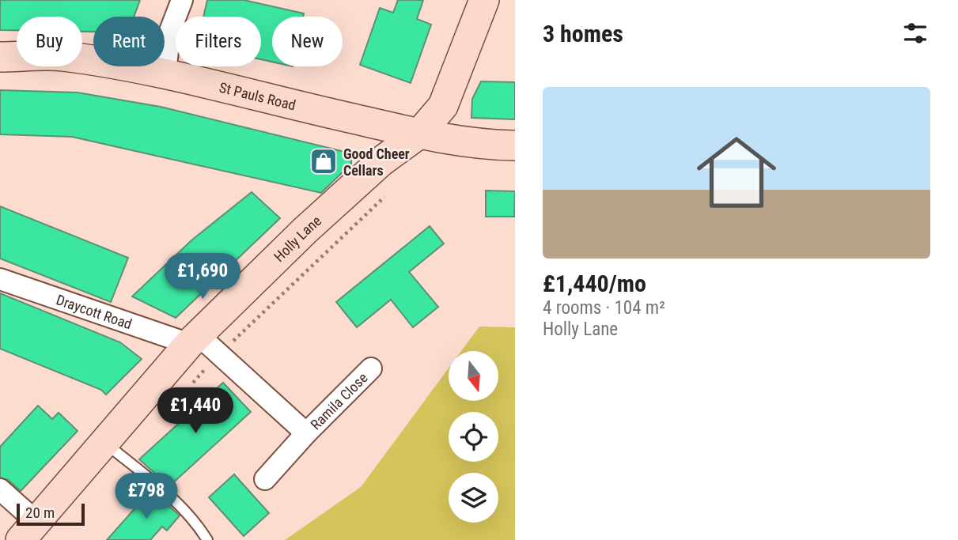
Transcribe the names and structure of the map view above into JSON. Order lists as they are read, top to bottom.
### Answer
{
  "streets": {
    "street": [
      "St Pauls Road",
      "Holly Lane",
      "Draycott Road",
      "Ramila Close"
    ]
  },
  "crossings": [
    ["St Pauls Road", "Holly Lane"],
    ["Holly Lane", "Draycott Road"],
    ["Holly Lane", "Ramila Close"],
    ["Draycott Road", "Ramila Close"]
  ],
  "places": {
    "shop": ["Good Cheer Cellars"]
  },
  "scale_bar": "20 m",
  "north": "bottom",
  "page": {
    "heading": "3 homes",
    "chip": [
      "Buy",
      "Rent",
      "Filters",
      "New"
    ],
    "list": [
      {
        "name": "£1,440/mo",
        "note": "4 rooms · 104 m² · Holly Lane"
      }
    ],
    "price": ["£1,690", "£1,440", "£798"],
    "scale": "20 m"
  }
}
